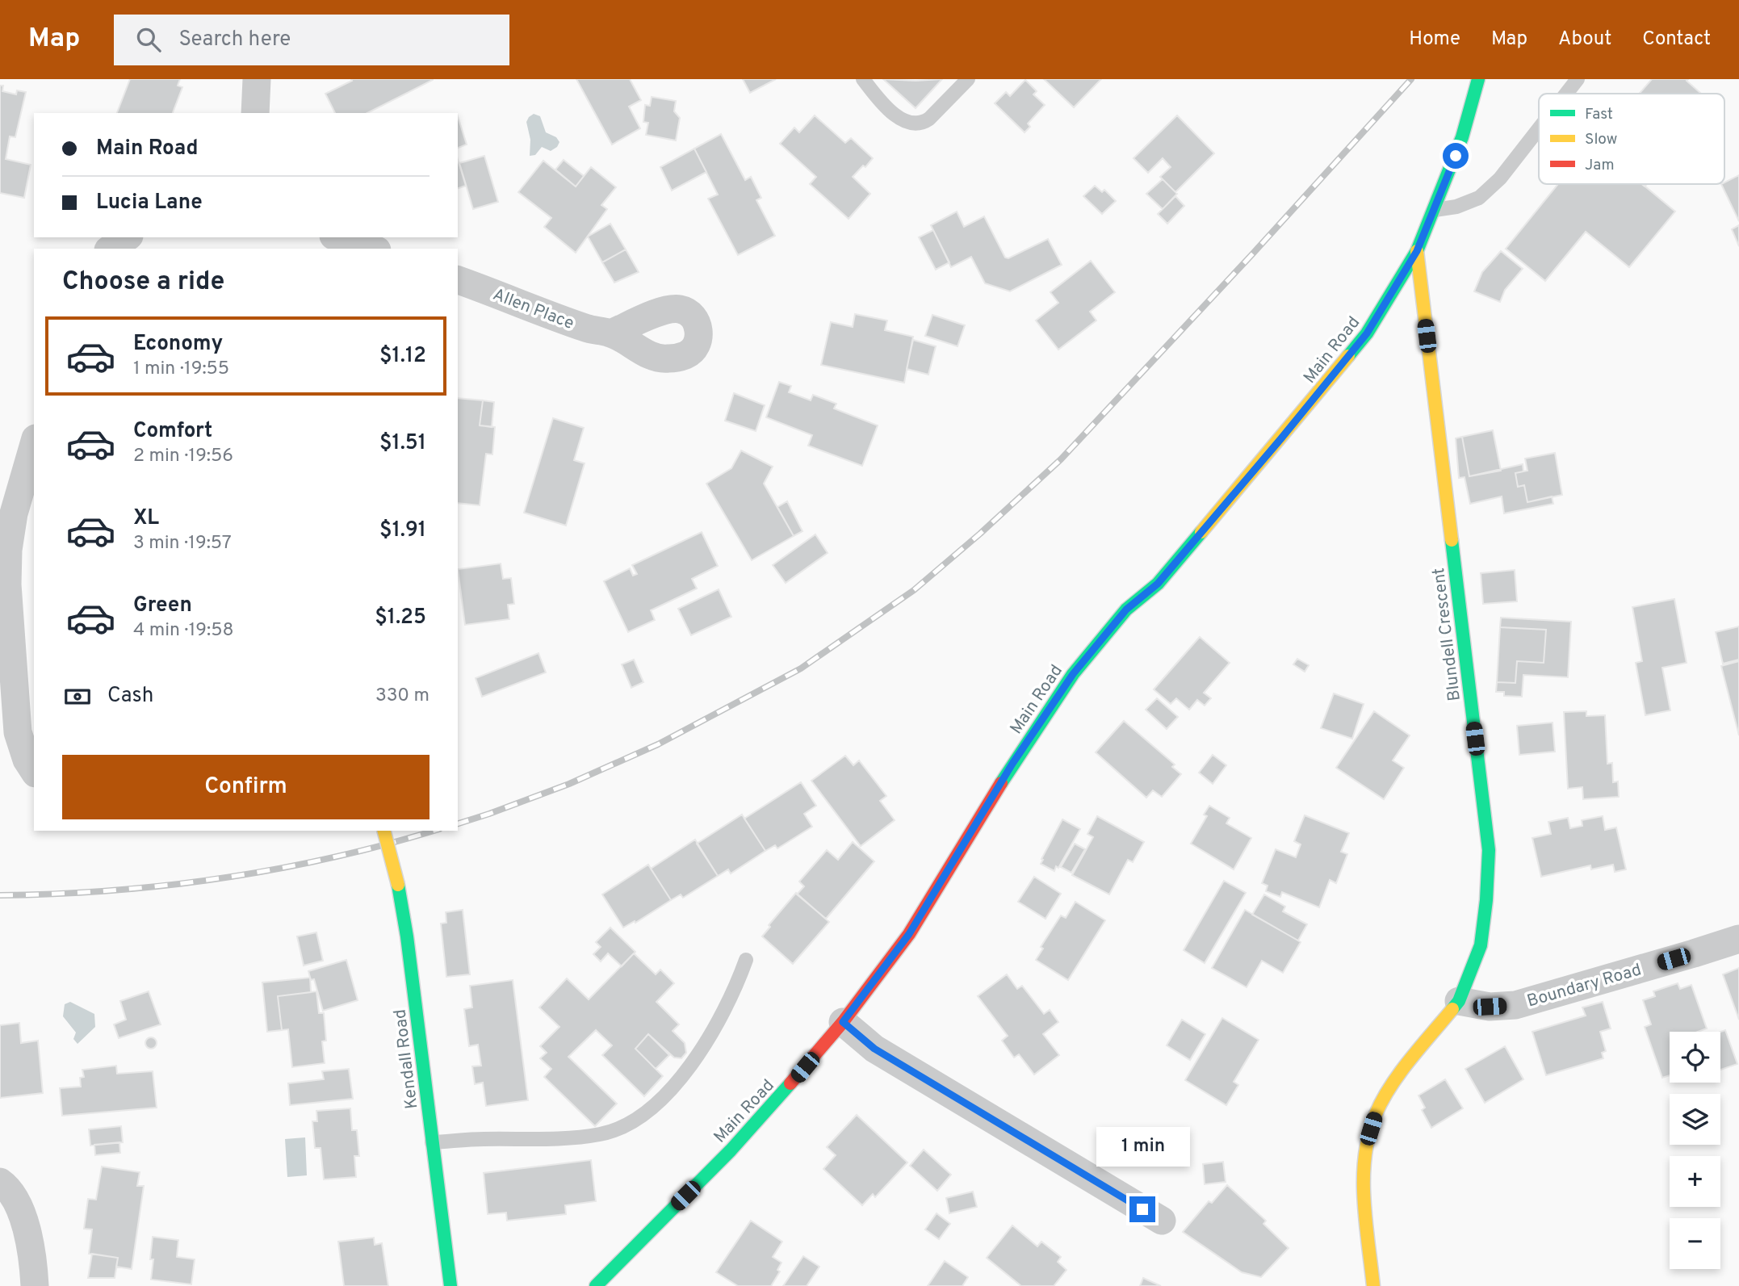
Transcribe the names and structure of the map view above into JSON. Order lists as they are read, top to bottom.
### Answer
{
  "streets": {
    "street": [
      "Allen Place",
      "Main Road",
      "Blundell Crescent",
      "Boundary Road",
      "Kendall Road"
    ]
  },
  "crossings": [
    ["Main Road", "Blundell Crescent"],
    ["Blundell Crescent", "Boundary Road"]
  ],
  "legend": ["Fast", "Slow", "Jam"],
  "page": {
    "header": "Map",
    "search": "Search here",
    "nav": [
      "Home",
      "Map",
      "About",
      "Contact"
    ],
    "banner": ["Main Road", "Lucia Lane"],
    "heading": "Choose a ride",
    "list": [
      {
        "name": "Economy",
        "note": "1 min · 19:55",
        "value": "$1.12"
      },
      {
        "name": "Comfort",
        "note": "2 min · 19:56",
        "value": "$1.51"
      },
      {
        "name": "XL",
        "note": "3 min · 19:57",
        "value": "$1.91"
      },
      {
        "name": "Green",
        "note": "4 min · 19:58",
        "value": "$1.25"
      }
    ],
    "pay": ["Cash", "330 m"],
    "buttons": "Confirm",
    "map_buttons": ["+", "−"],
    "bubble": "1 min"
  }
}
